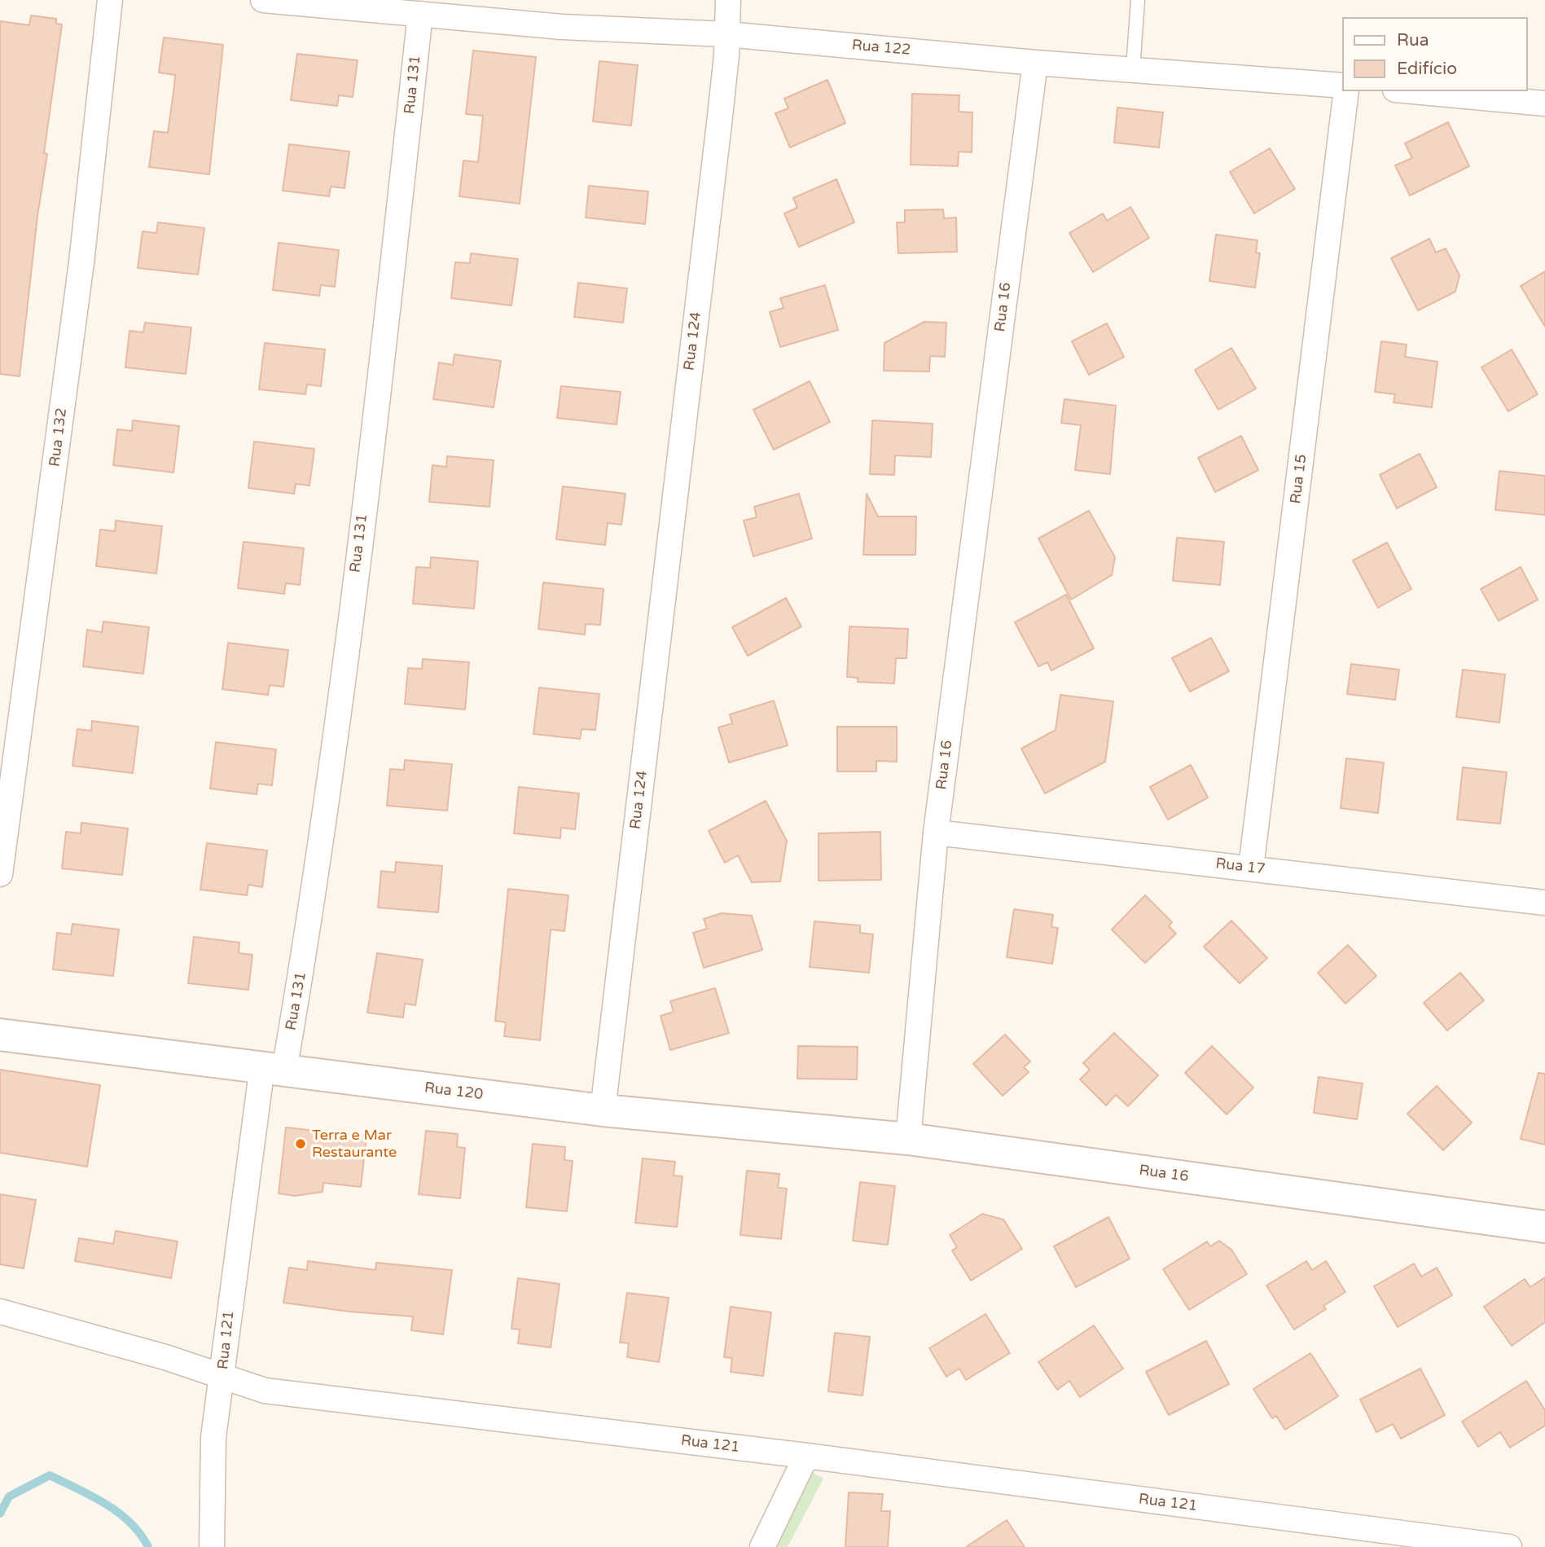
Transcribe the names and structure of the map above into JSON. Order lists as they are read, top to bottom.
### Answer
{
  "streets": {
    "street": [
      "Rua 122",
      "Rua 131",
      "Rua 16",
      "Rua 124",
      "Rua 132",
      "Rua 15",
      "Rua 17",
      "Rua 120",
      "Rua 121"
    ]
  },
  "crossings": [
    ["Rua 122", "Rua 16"],
    ["Rua 122", "Rua 124"],
    ["Rua 131", "Rua 120"],
    ["Rua 131", "Rua 121"],
    ["Rua 16", "Rua 17"],
    ["Rua 16", "Rua 120"],
    ["Rua 124", "Rua 120"],
    ["Rua 15", "Rua 17"],
    ["Rua 120", "Rua 121"]
  ],
  "places": ["Terra e Mar Restaurante"],
  "legend": ["Rua", "Edifício"]
}
